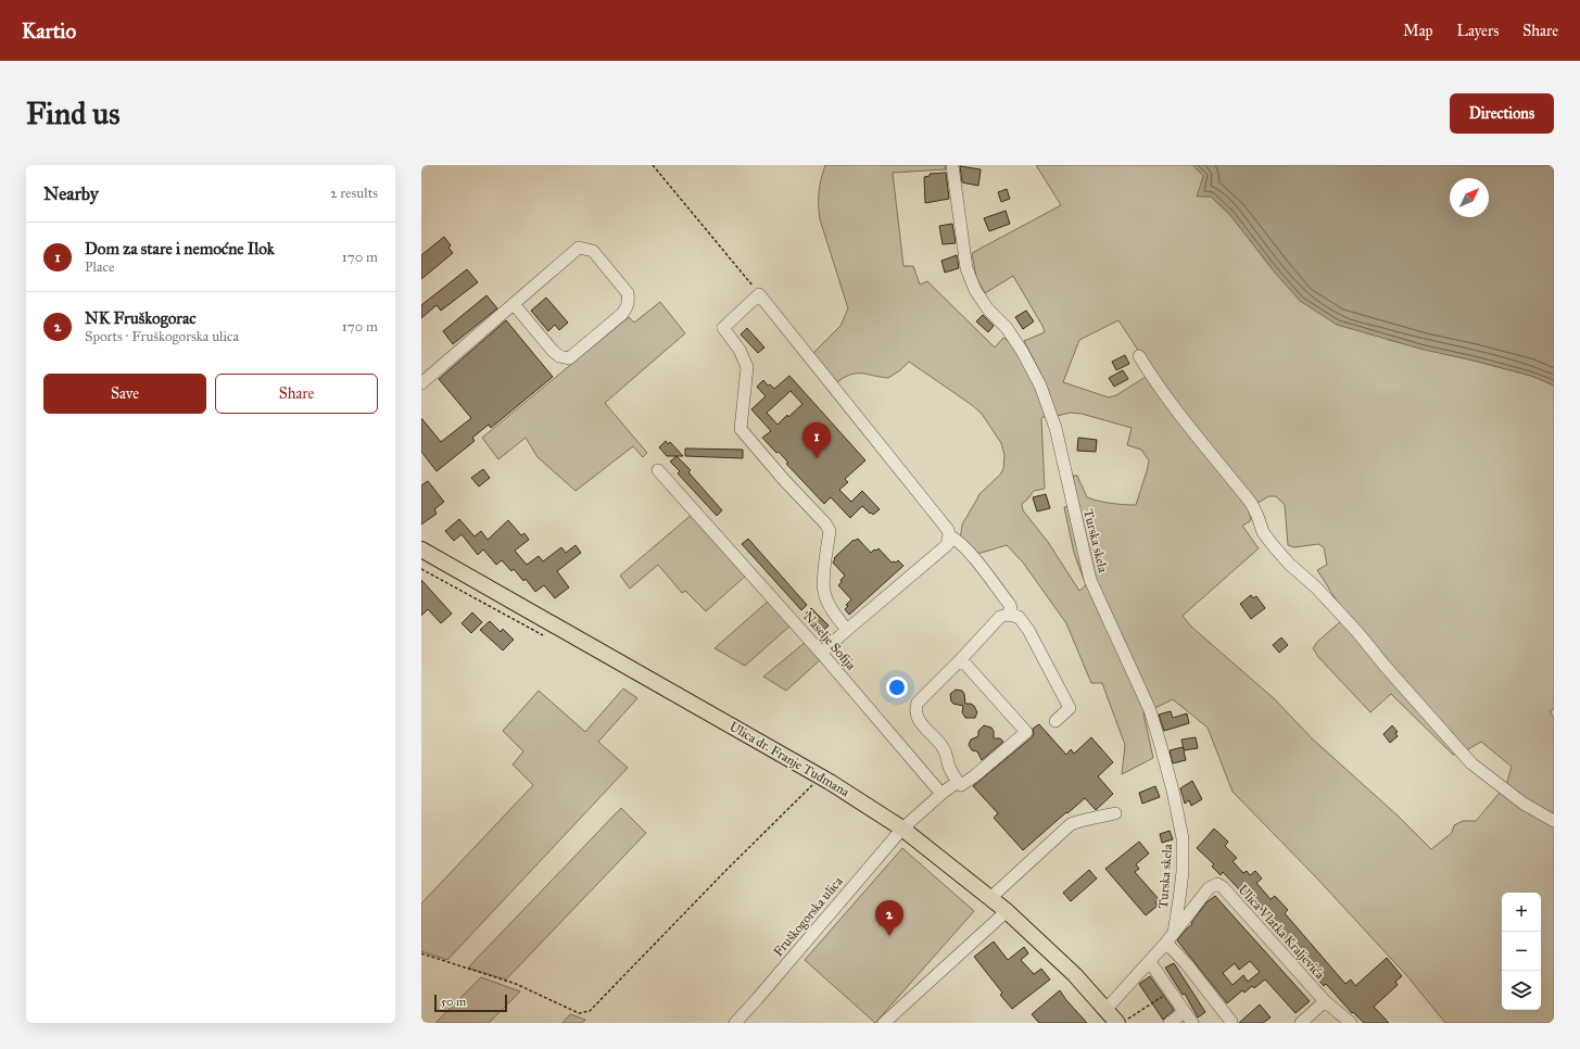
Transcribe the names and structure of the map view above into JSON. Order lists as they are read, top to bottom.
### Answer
{
  "streets": {
    "main road": ["Ulica dr. Franje Tuđmana"],
    "street": [
      "Turska skela",
      "Naselje Sofija",
      "Fruškogorska ulica",
      "Ulica Vlatka Kraljevića"
    ]
  },
  "crossings": [
    ["Turska skela", "Ulica Vlatka Kraljevića"],
    ["Ulica dr. Franje Tuđmana", "Fruškogorska ulica"],
    ["Ulica dr. Franje Tuđmana", "Ulica Vlatka Kraljevića"]
  ],
  "scale_bar": "50 m",
  "north": "top right",
  "page": {
    "header": "Kartio",
    "nav": ["Map", "Layers", "Share"],
    "buttons": [
      "Directions",
      ["Save", "Share"]
    ],
    "title": "Find us",
    "heading": ["Nearby", "2 results"],
    "list": [
      {
        "mark": "1",
        "name": "Dom za stare i nemoćne Ilok",
        "note": "Place",
        "value": "170 m"
      },
      {
        "mark": "2",
        "name": "NK Fruškogorac",
        "note": "Sports · Fruškogorska ulica",
        "value": "170 m"
      }
    ],
    "pins": ["1", "2"],
    "map_buttons": ["+", "−"],
    "scale": "50 m"
  }
}
